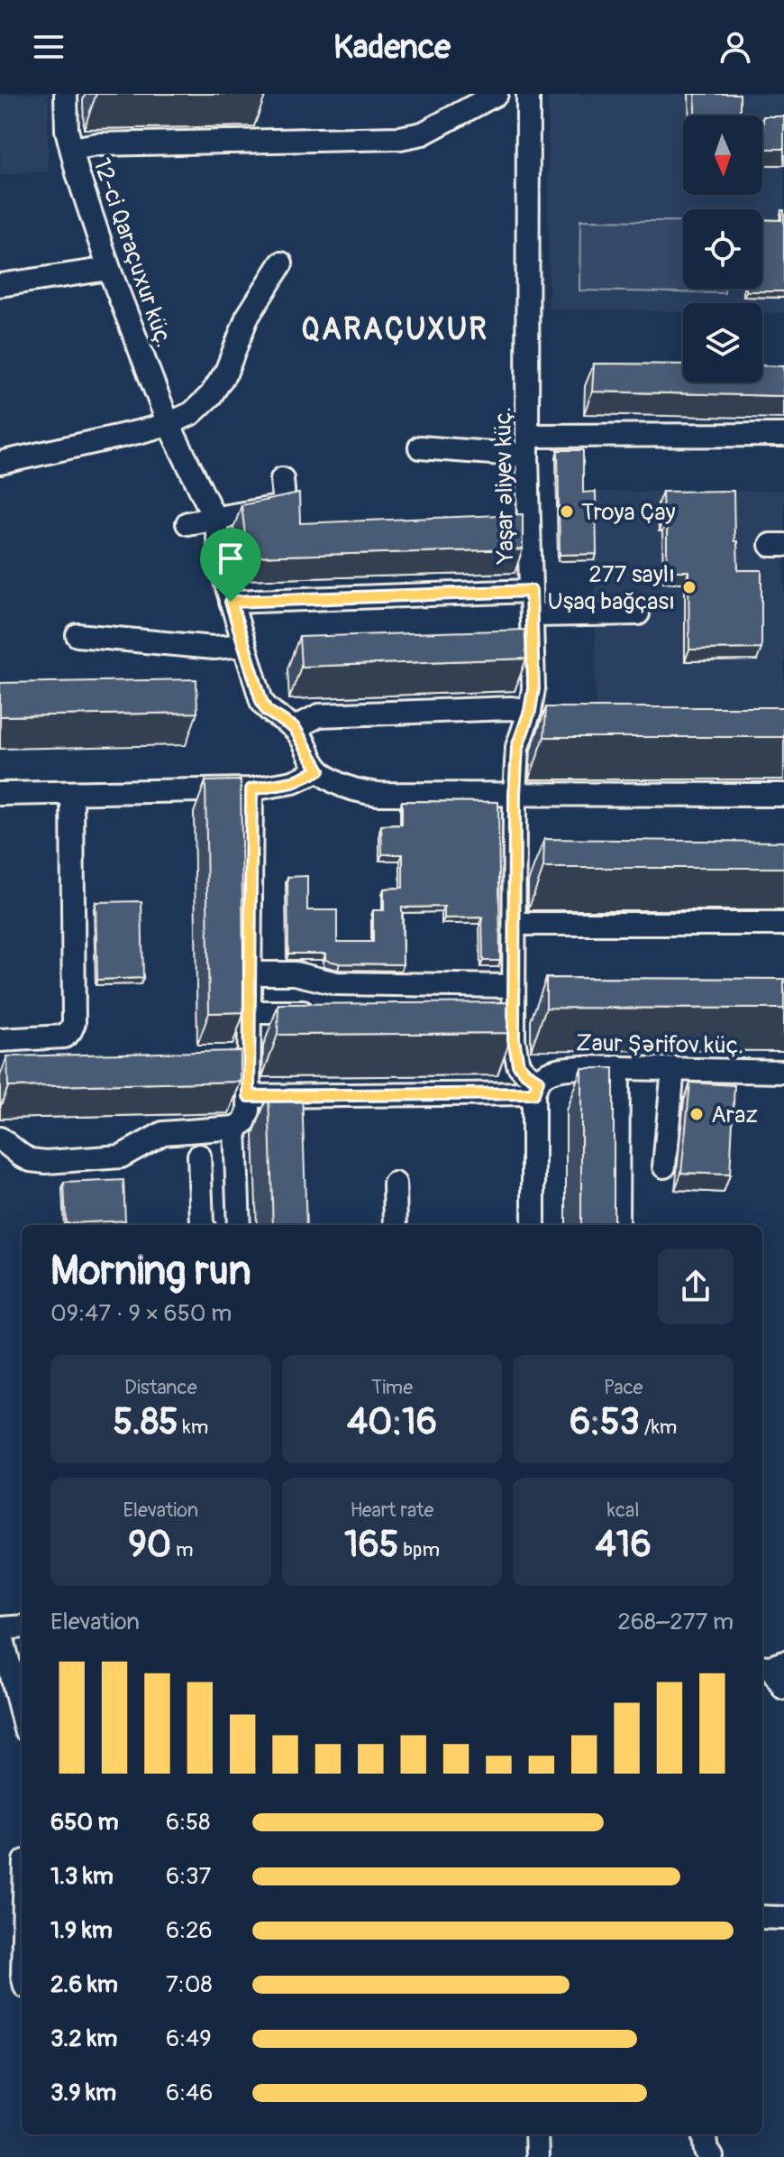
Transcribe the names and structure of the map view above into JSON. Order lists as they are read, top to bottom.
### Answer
{
  "streets": {
    "street": ["12-ci Qaraçuxur küç.", "Yaşar Əliyev küç.", "Zaur Şərifov küç."]
  },
  "crossings": [
    ["12-ci Qaraçuxur küç.", "Yaşar Əliyev küç."],
    ["Yaşar Əliyev küç.", "Zaur Şərifov küç."]
  ],
  "districts": ["QARAÇUXUR"],
  "places": ["Troya Çay", "277 saylı Uşaq bağçası", "Araz"],
  "north": "bottom",
  "page": {
    "header": "Kadence",
    "heading": ["Morning run", "09:47 · 9 × 650 m"],
    "stats": [
      ["Distance", "5.85 km"],
      ["Time", "40:16"],
      ["Pace", "6:53 /km"],
      ["Elevation", "90 m"],
      ["Heart rate", "165 bpm"],
      ["kcal", "416"]
    ],
    "chart": ["Elevation", "268–277 m"],
    "list": [
      {
        "name": "650 m",
        "note": "6:58"
      },
      {
        "name": "1.3 km",
        "note": "6:37"
      },
      {
        "name": "1.9 km",
        "note": "6:26"
      },
      {
        "name": "2.6 km",
        "note": "7:08"
      },
      {
        "name": "3.2 km",
        "note": "6:49"
      },
      {
        "name": "3.9 km",
        "note": "6:46"
      }
    ]
  }
}
